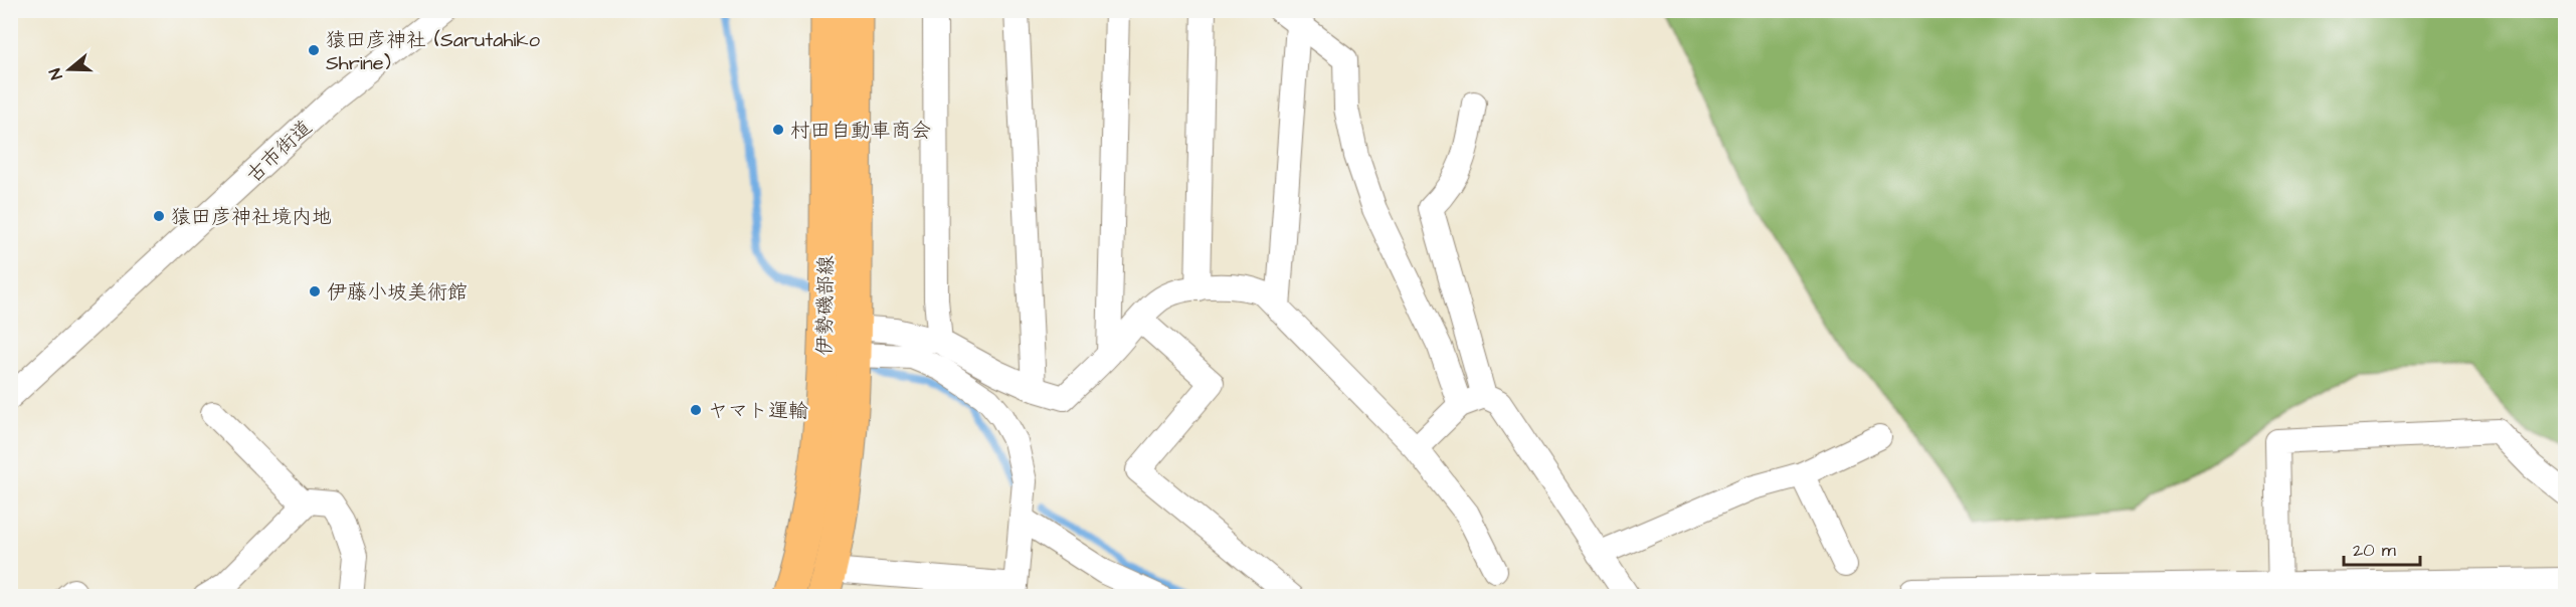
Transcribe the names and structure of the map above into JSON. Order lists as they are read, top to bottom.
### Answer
{
  "streets": {
    "main road": ["伊勢磯部線"],
    "street": ["古市街道"]
  },
  "places": [
    "猿田彦神社 (Sarutahiko Shrine)",
    "村田自動車商会",
    "猿田彦神社境内地",
    "伊藤小坡美術館",
    "ヤマト運輸"
  ],
  "scale_bar": "20 m",
  "north": "left"
}
